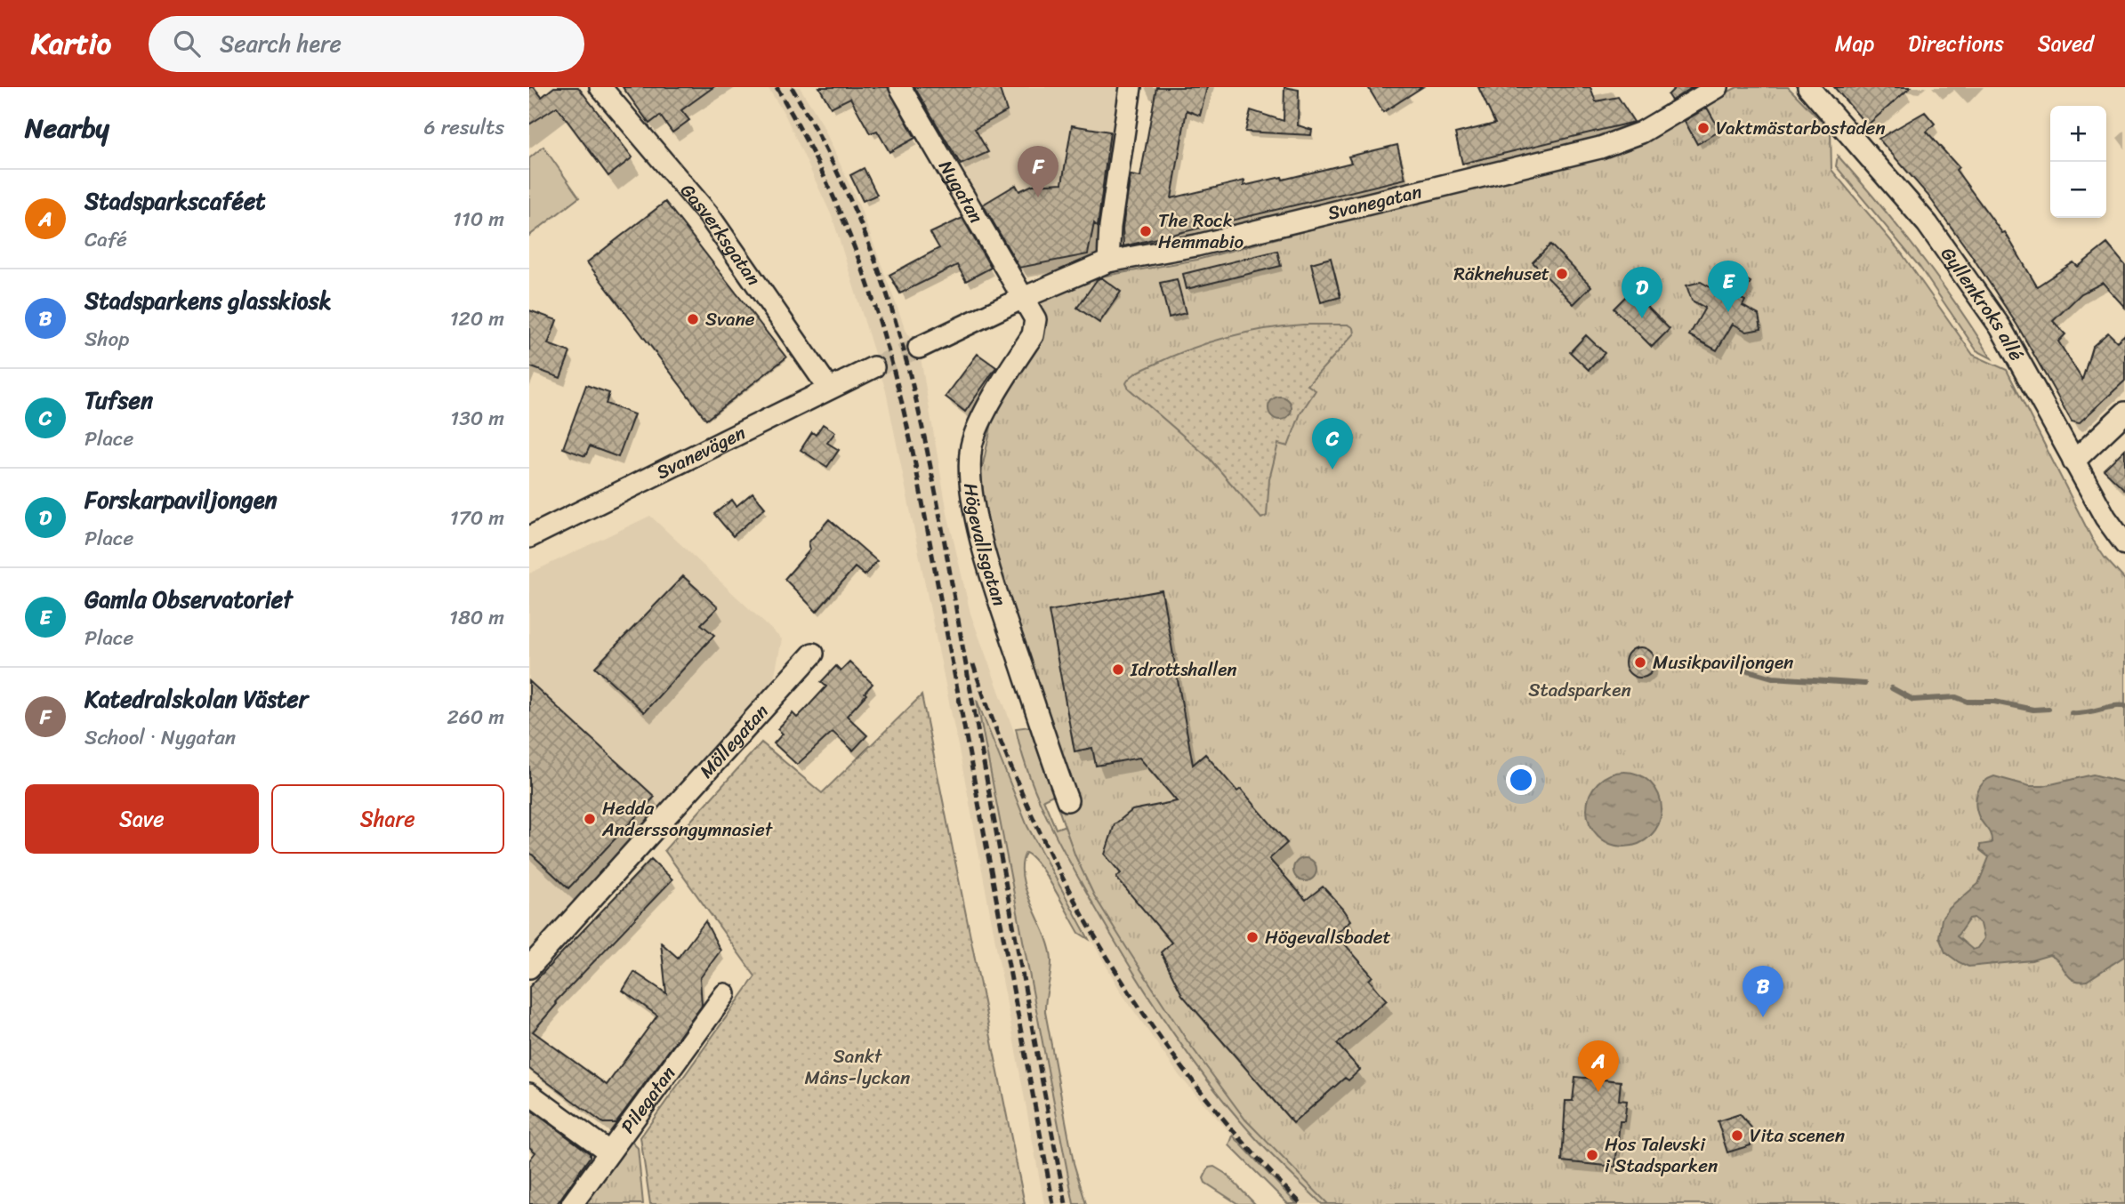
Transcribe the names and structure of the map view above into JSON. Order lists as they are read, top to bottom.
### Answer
{
  "streets": {
    "street": [
      "Nygatan",
      "Svanegatan",
      "Gasverksgatan",
      "Gyllenkroks allé",
      "Svanevägen",
      "Högevallsgatan",
      "Möllegatan",
      "Pilegatan"
    ]
  },
  "crossings": [
    ["Nygatan", "Svanegatan"],
    ["Nygatan", "Högevallsgatan"],
    ["Svanegatan", "Högevallsgatan"],
    ["Gasverksgatan", "Svanevägen"]
  ],
  "parks": ["Stadsparken", "Sankt Måns-lyckan"],
  "places": [
    "Vaktmästarbostaden",
    "The Rock Hemmabio",
    "Räknehuset",
    "Svane",
    "Musikpaviljongen",
    "Idrottshallen",
    "Hedda Anderssongymnasiet",
    "Högevallsbadet",
    "Vita scenen",
    "Hos Talevski i Stadsparken"
  ],
  "page": {
    "header": "Kartio",
    "search": "Search here",
    "nav": ["Map", "Directions", "Saved"],
    "heading": ["Nearby", "6 results"],
    "map_buttons": ["+", "−"],
    "pins": [
      "F",
      "E",
      "D",
      "C",
      "B",
      "A"
    ],
    "list": [
      {
        "mark": "A",
        "name": "Stadsparkscaféet",
        "note": "Café",
        "value": "110 m"
      },
      {
        "mark": "B",
        "name": "Stadsparkens glasskiosk",
        "note": "Shop",
        "value": "120 m"
      },
      {
        "mark": "C",
        "name": "Tufsen",
        "note": "Place",
        "value": "130 m"
      },
      {
        "mark": "D",
        "name": "Forskarpaviljongen",
        "note": "Place",
        "value": "170 m"
      },
      {
        "mark": "E",
        "name": "Gamla Observatoriet",
        "note": "Place",
        "value": "180 m"
      },
      {
        "mark": "F",
        "name": "Katedralskolan Väster",
        "note": "School · Nygatan",
        "value": "260 m"
      }
    ],
    "buttons": ["Save", "Share"]
  }
}
